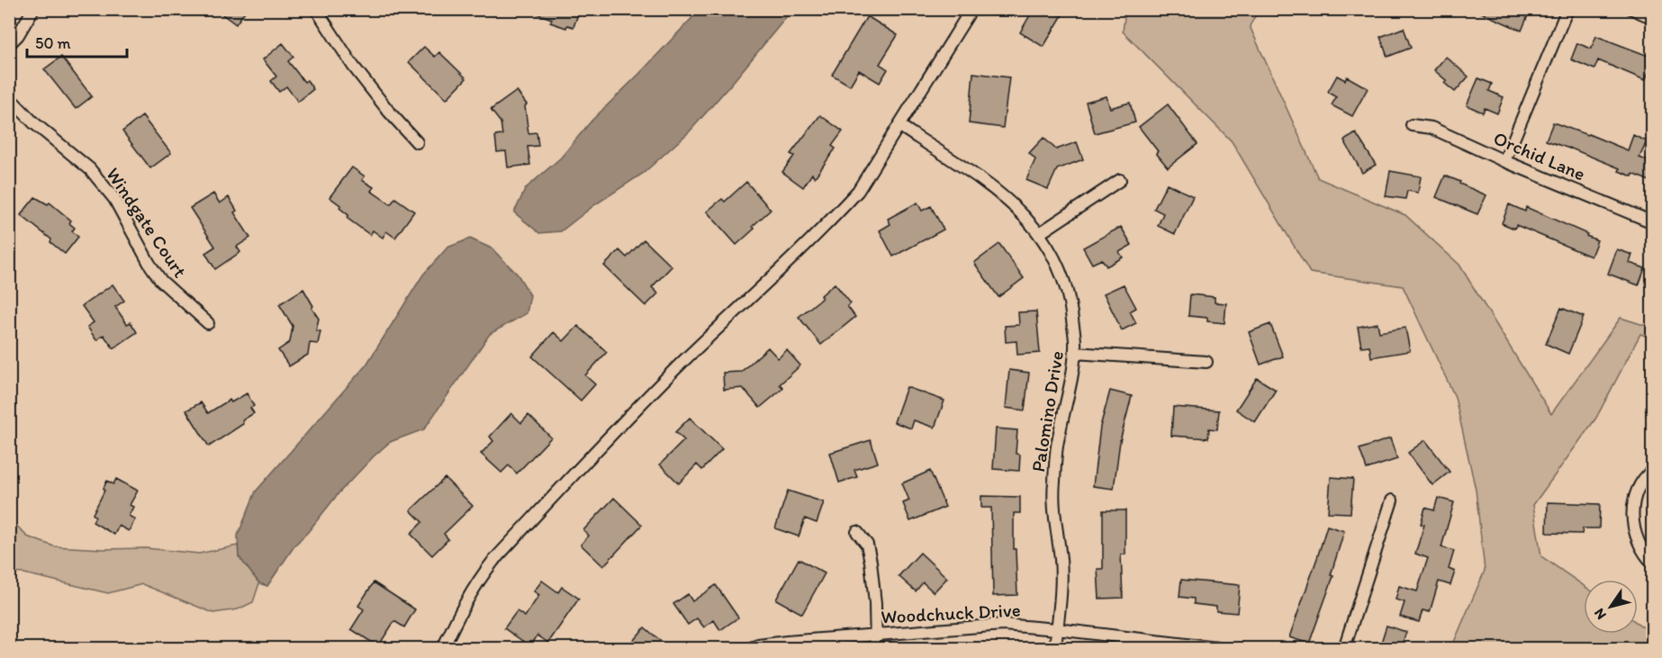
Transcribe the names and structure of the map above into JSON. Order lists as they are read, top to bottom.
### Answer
{
  "streets": {
    "street": [
      "Orchid Lane",
      "Windgate Court",
      "Palomino Drive",
      "Woodchuck Drive"
    ]
  },
  "crossings": [
    ["Palomino Drive", "Woodchuck Drive"]
  ],
  "scale_bar": "50 m",
  "north": "bottom left"
}
